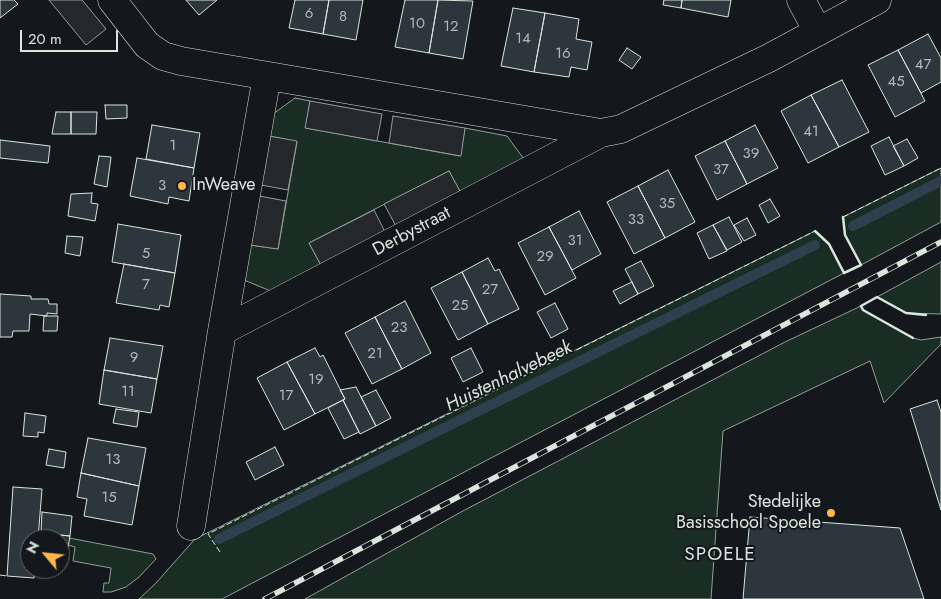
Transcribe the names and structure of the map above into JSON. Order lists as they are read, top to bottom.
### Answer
{
  "streets": {
    "street": ["Derbystraat"]
  },
  "districts": ["SPOELE"],
  "water": ["Huistenhalvebeek"],
  "places": ["InWeave", "Stedelijke Basisschool Spoele"],
  "house_numbers": [
    "6",
    "8",
    "10",
    "12",
    "14",
    "16",
    "47",
    "45",
    "41",
    "1",
    "39",
    "37",
    "3",
    "35",
    "33",
    "31",
    "5",
    "29",
    "7",
    "27",
    "25",
    "23",
    "21",
    "9",
    "19",
    "11",
    "17",
    "13",
    "15"
  ],
  "scale_bar": "20 m",
  "north": "top left"
}
